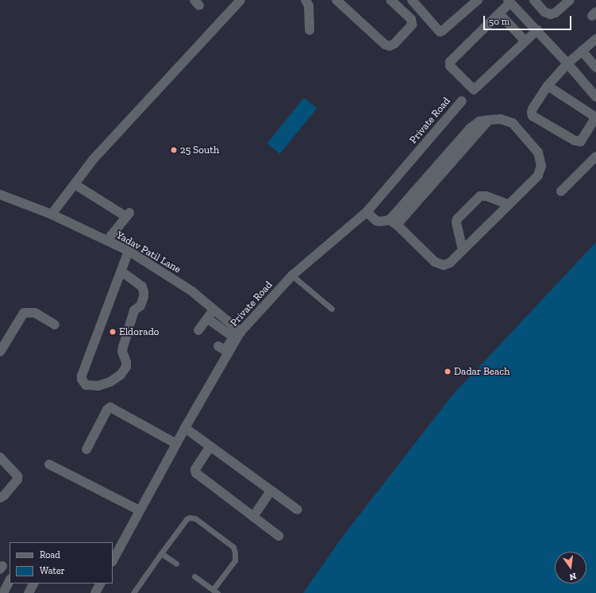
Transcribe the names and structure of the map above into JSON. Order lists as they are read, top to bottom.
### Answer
{
  "streets": {
    "street": ["Private Road", "Yadav Patil Lane"]
  },
  "crossings": [
    ["Private Road", "Yadav Patil Lane"]
  ],
  "places": ["25 South", "Eldorado", "Dadar Beach"],
  "legend": ["Road", "Water"],
  "scale_bar": "50 m",
  "north": "bottom"
}
